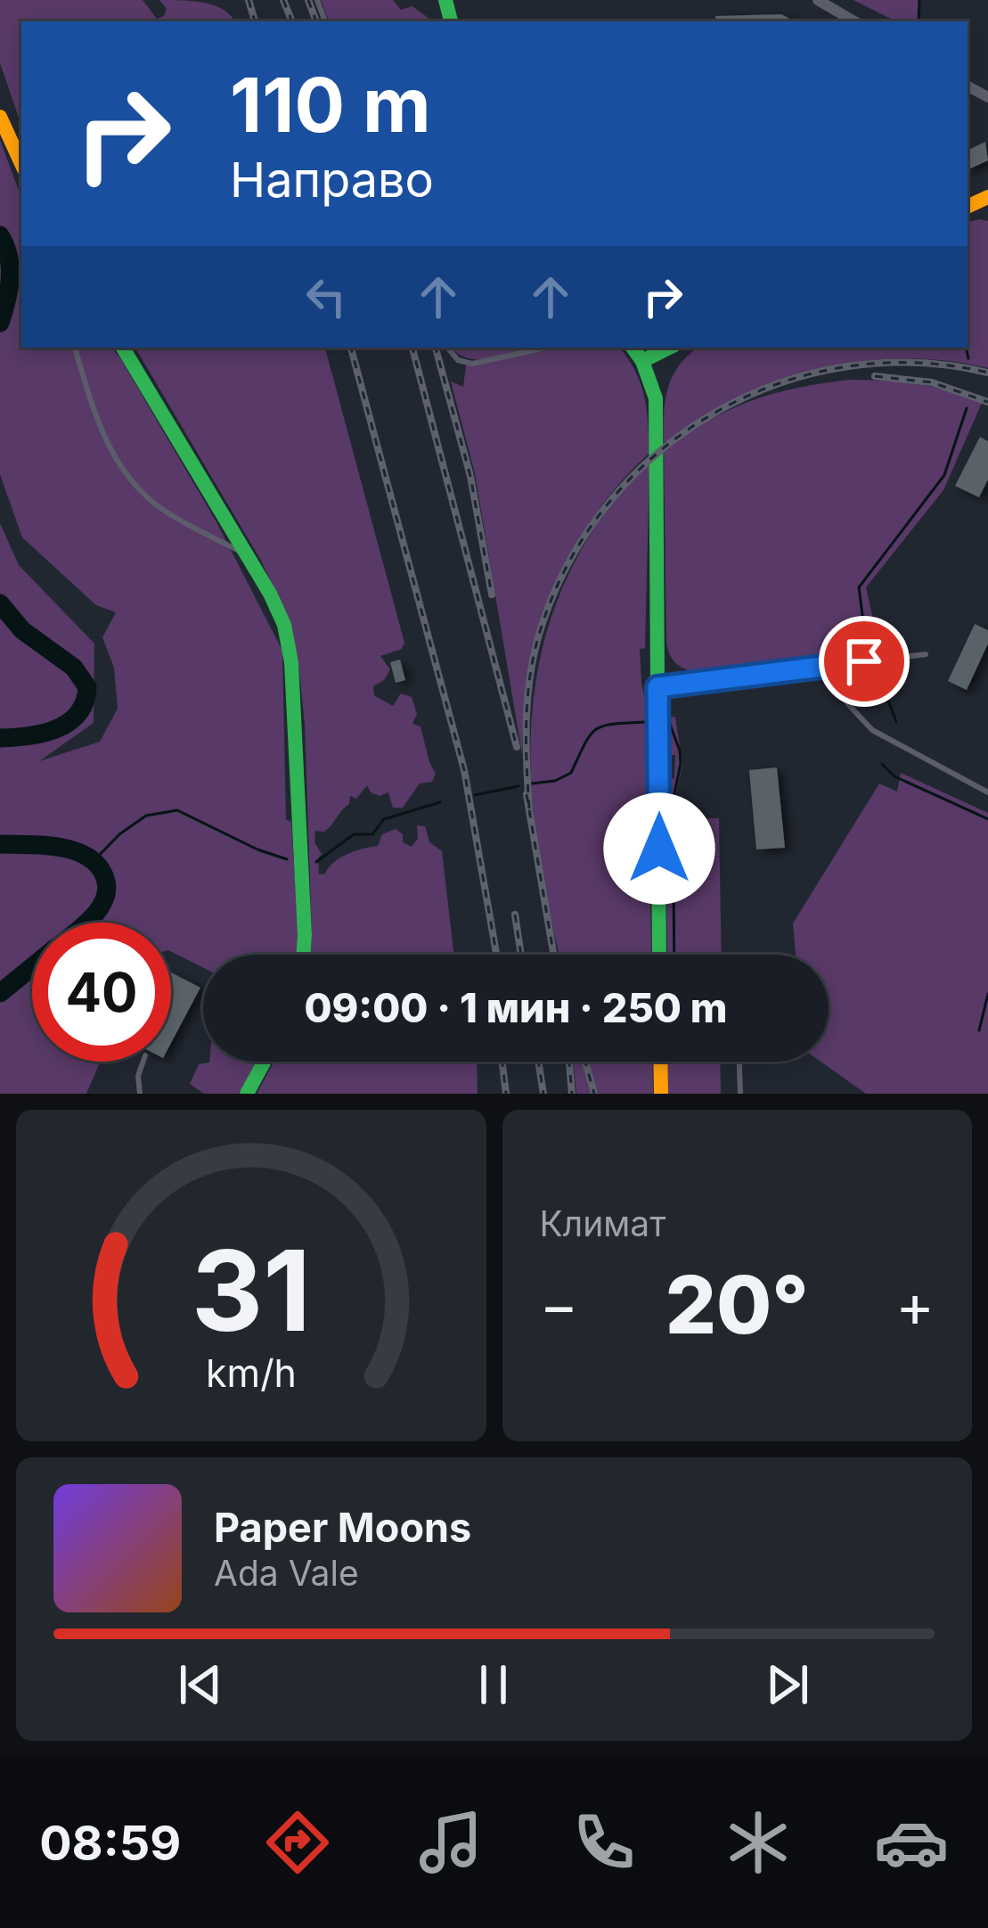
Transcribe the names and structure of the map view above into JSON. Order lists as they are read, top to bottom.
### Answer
{
  "page": {
    "turn": ["110 m", "Направо"],
    "limit": "40",
    "trip": "09:00 · 1 мин · 250 m",
    "tile": "Климат",
    "heat": ["−", "20°", "+"],
    "song": ["Paper Moons", "Ada Vale"],
    "tabs": "08:59",
    "gauge": ["31", "km/h"]
  }
}
